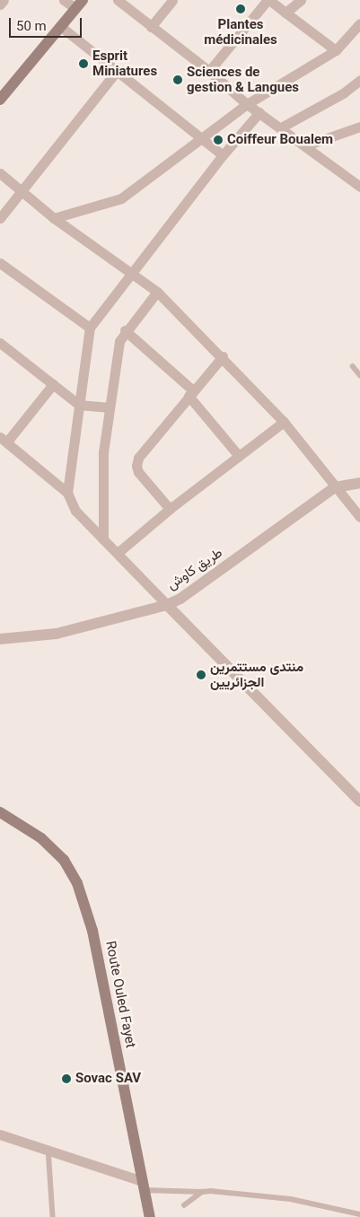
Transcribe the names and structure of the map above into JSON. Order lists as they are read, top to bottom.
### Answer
{
  "streets": {
    "main road": ["Route Ouled Fayet"],
    "street": ["طريق كاوش"]
  },
  "places": [
    "Plantes médicinales",
    "Esprit Miniatures",
    "Sciences de gestion & Langues",
    "Coiffeur Boualem",
    "منتدى مستتمرين الجزائريين",
    "Sovac SAV"
  ],
  "scale_bar": "50 m"
}
